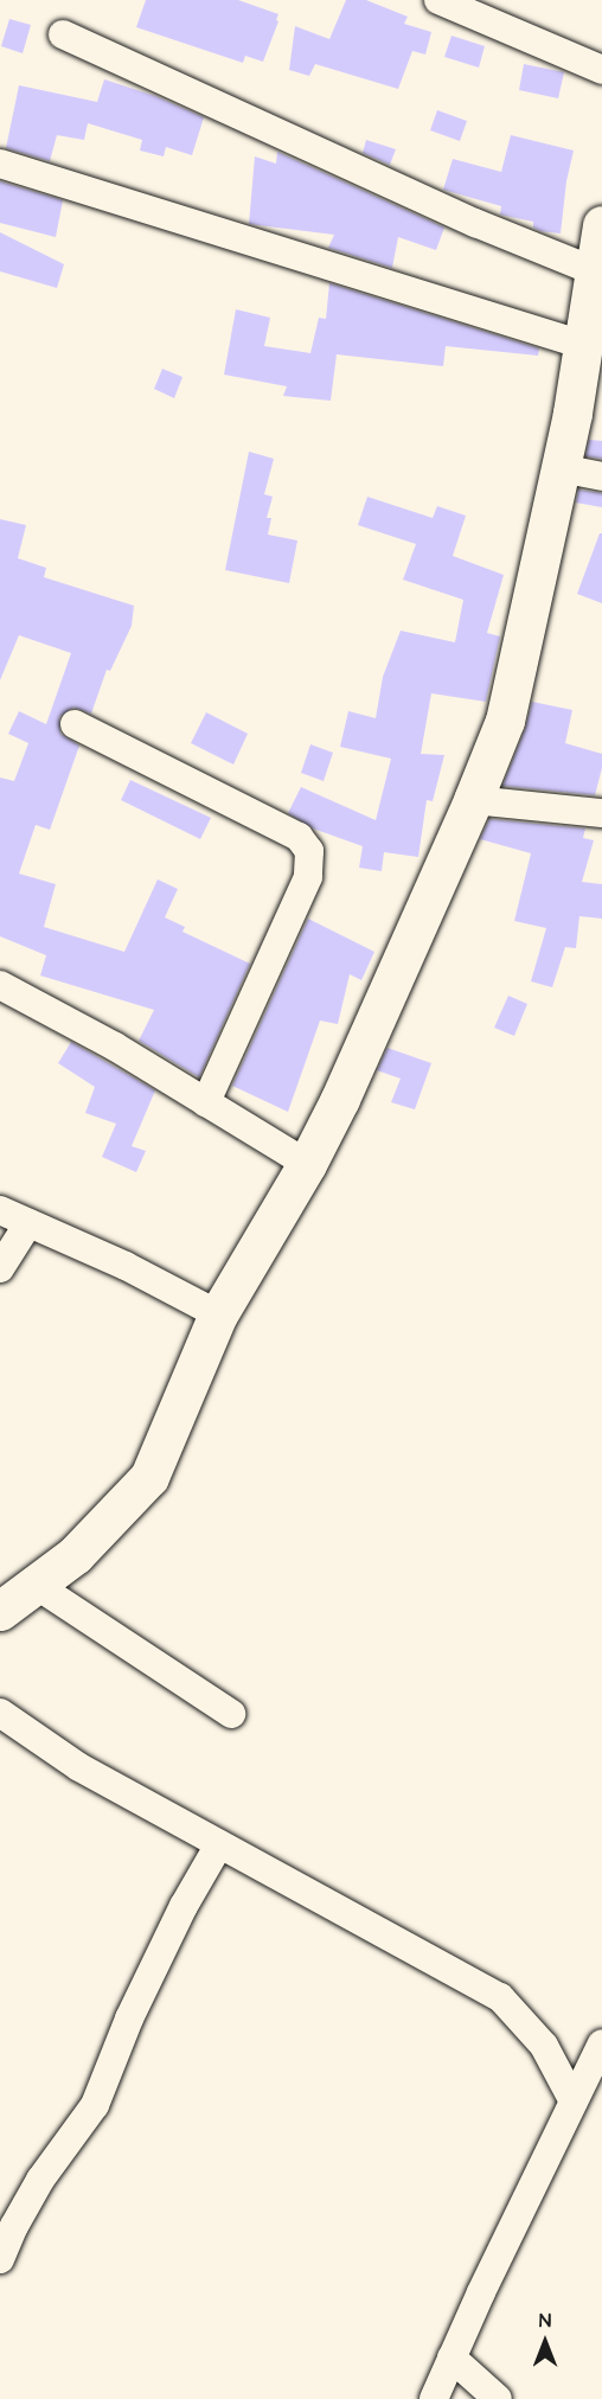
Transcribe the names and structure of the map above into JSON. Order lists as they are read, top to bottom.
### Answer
{
  "north": "top"
}
